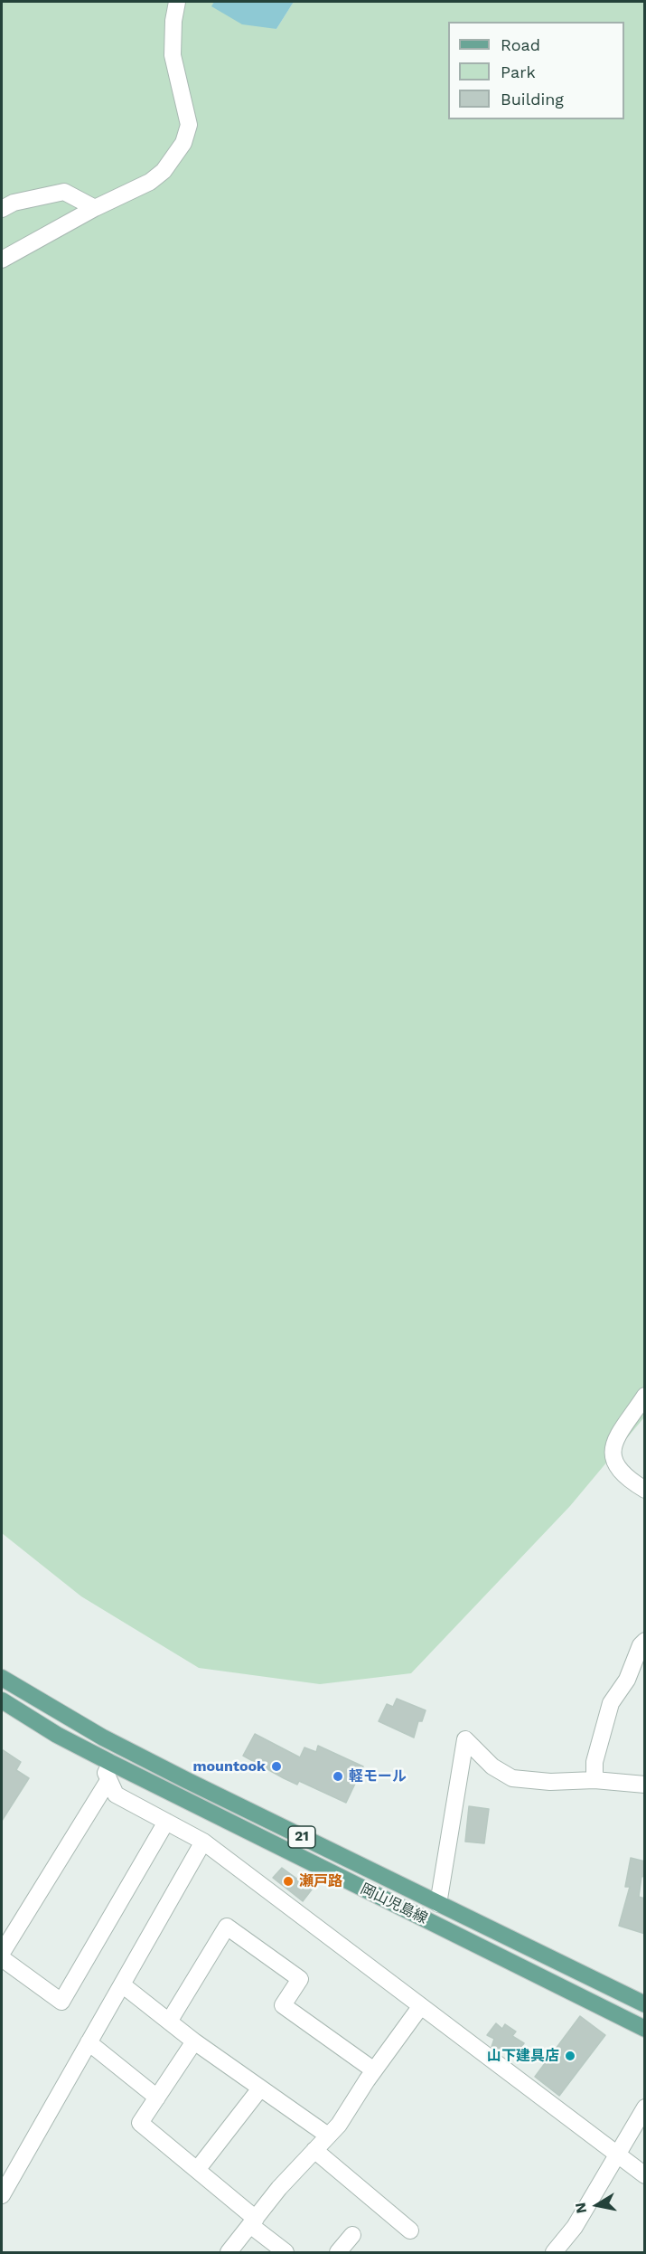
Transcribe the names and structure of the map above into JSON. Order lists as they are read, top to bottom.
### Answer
{
  "streets": {
    "main road": ["21", "岡山児島線"]
  },
  "places": [
    "mountook",
    "軽モール",
    "瀬戸路",
    "山下建具店"
  ],
  "legend": ["Road", "Park", "Building"],
  "north": "left"
}
